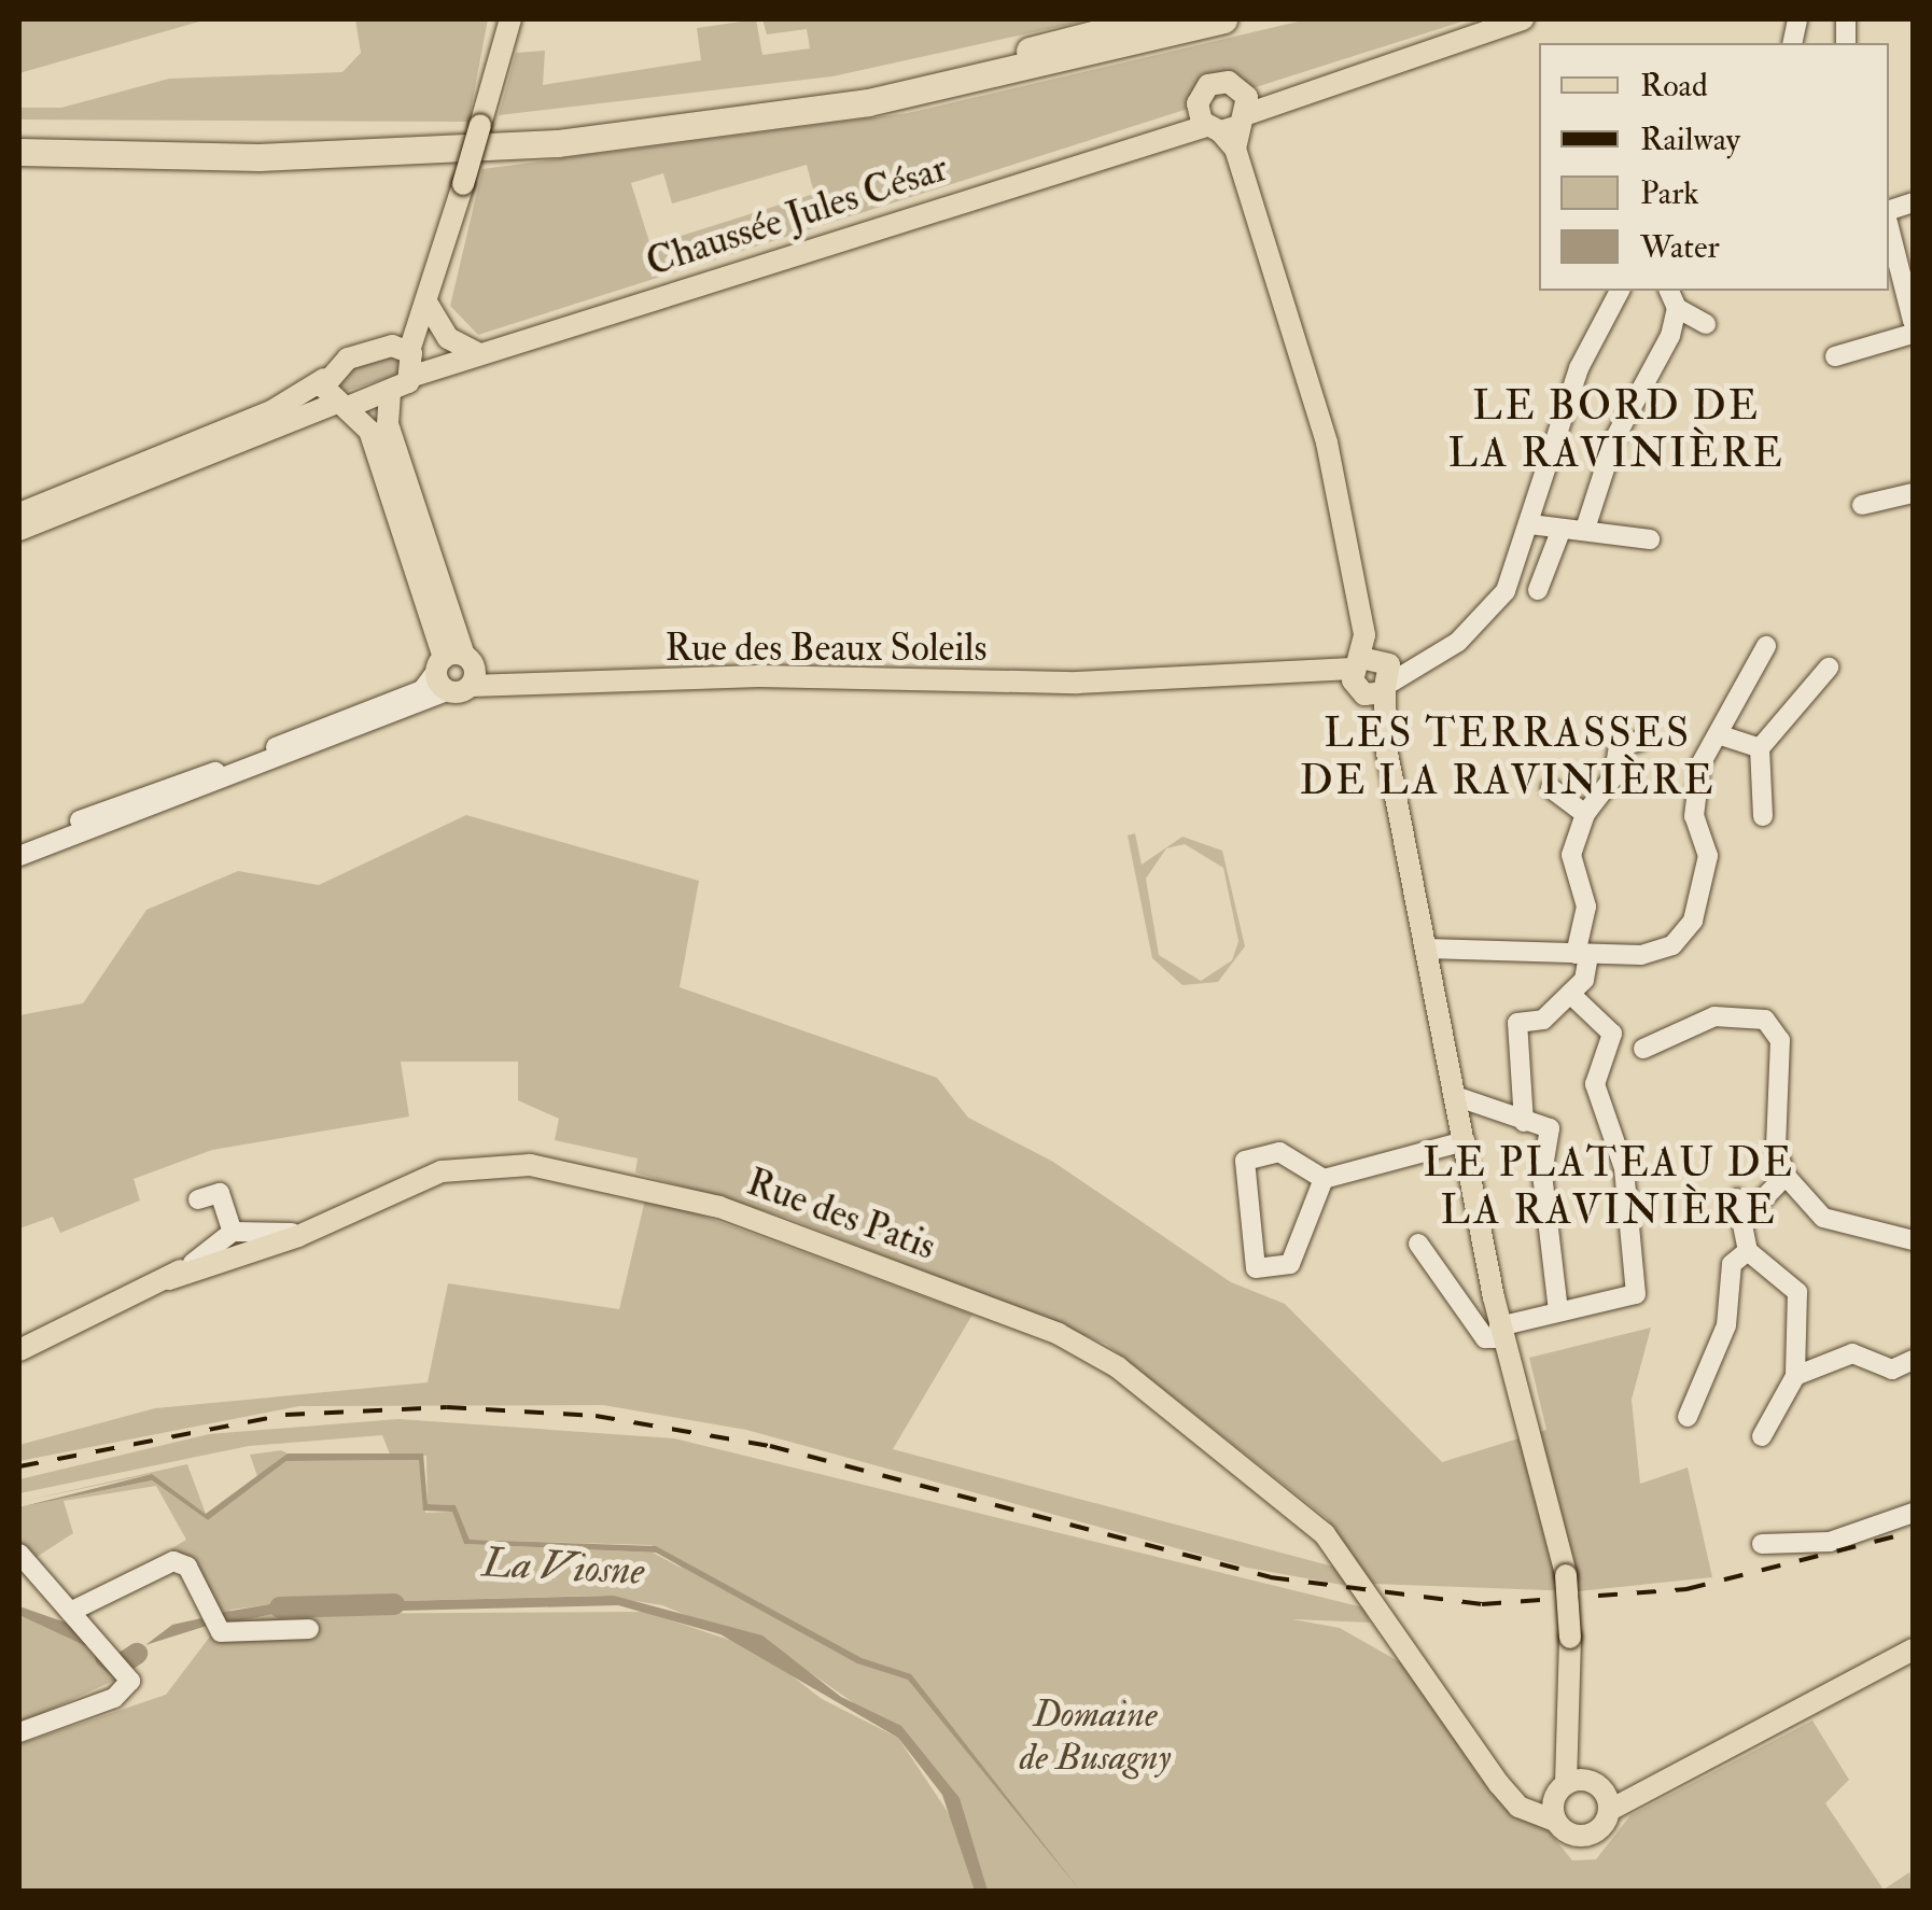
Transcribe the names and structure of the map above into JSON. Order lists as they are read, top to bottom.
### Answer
{
  "streets": {
    "main road": ["Chaussée Jules César", "Rue des Beaux Soleils", "Rue des Patis"]
  },
  "districts": ["LE BORD DE LA RAVINIÈRE", "LES TERRASSES DE LA RAVINIÈRE", "LE PLATEAU DE LA RAVINIÈRE"],
  "water": ["La Viosne"],
  "parks": ["Domaine de Busagny"],
  "legend": [
    "Road",
    "Railway",
    "Park",
    "Water"
  ]
}
